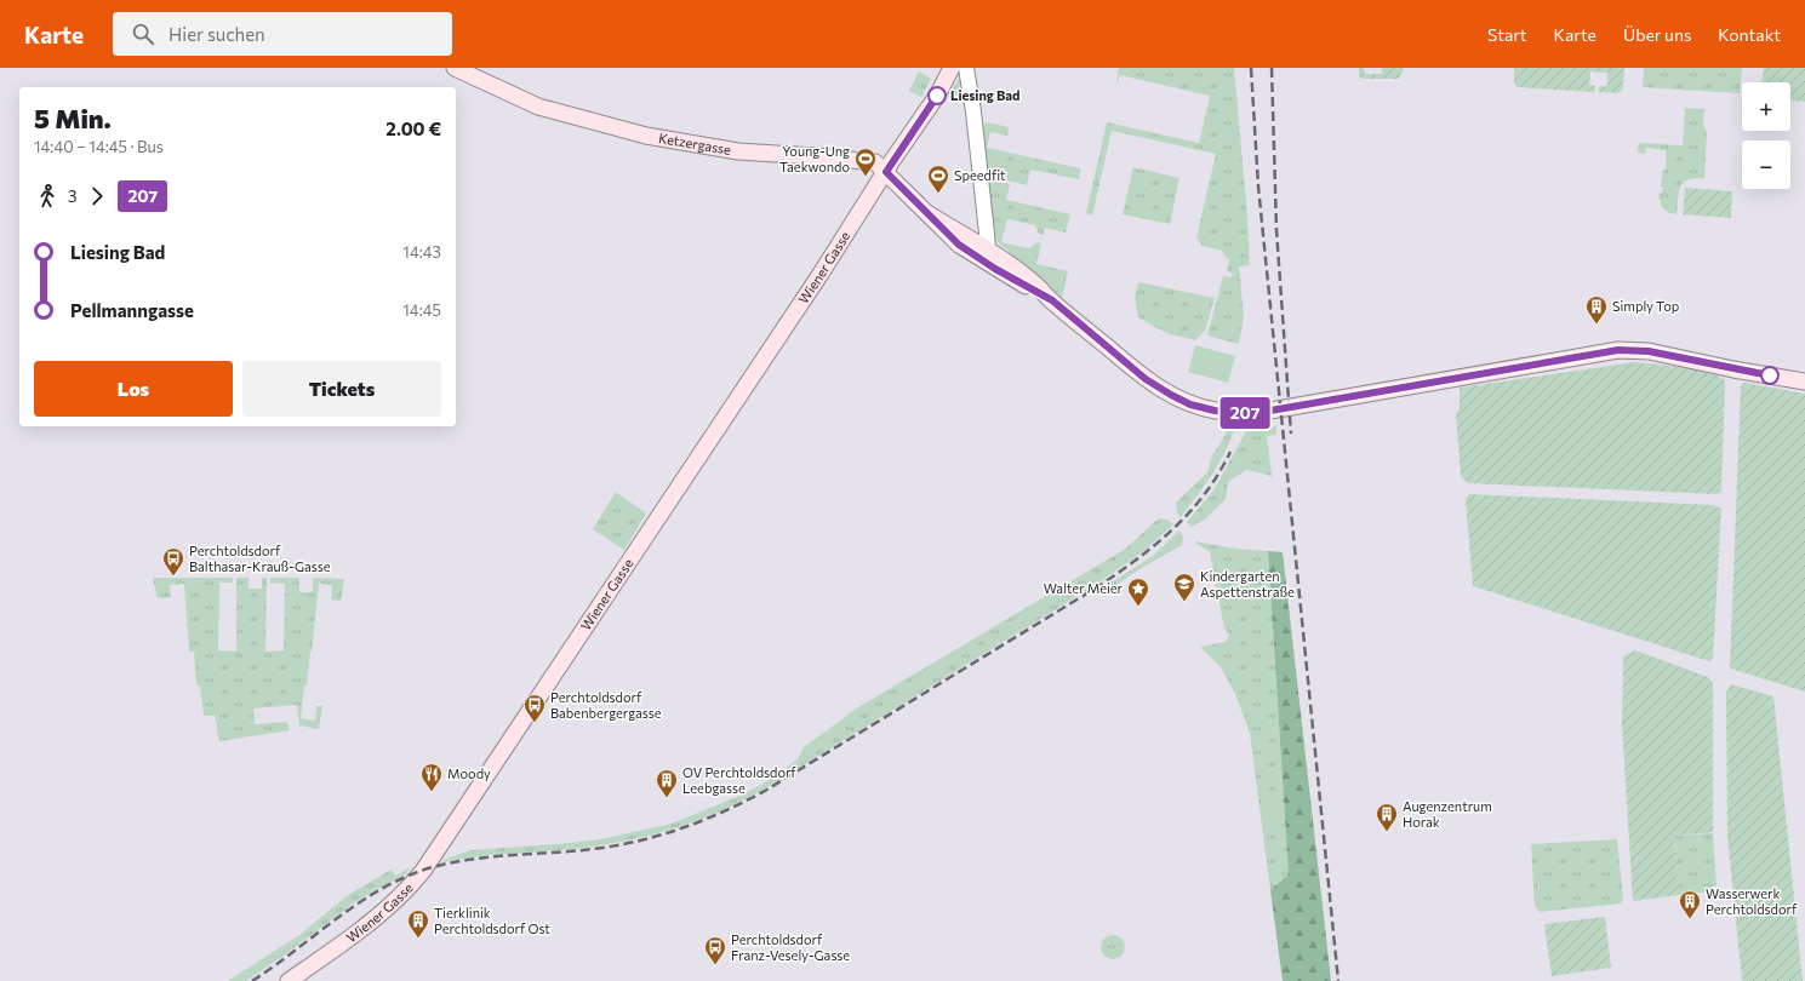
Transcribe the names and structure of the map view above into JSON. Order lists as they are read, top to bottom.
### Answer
{
  "streets": {
    "main road": ["Ketzergasse", "Wiener Gasse"]
  },
  "crossings": [
    ["Ketzergasse", "Wiener Gasse"]
  ],
  "places": {
    "other": ["Liesing Bad"],
    "sports": ["Young-Ung Taekwondo", "Speedfit"],
    "building": [
      "Simply Top",
      "OV Perchtoldsdorf Leebgasse",
      "Augenzentrum Horak",
      "Wasserwerk Perchtoldsdorf",
      "Tierklinik Perchtoldsdorf Ost"
    ],
    "bus stop": ["Perchtoldsdorf Balthasar-Krauß-Gasse", "Perchtoldsdorf Babenbergergasse", "Perchtoldsdorf Franz-Vesely-Gasse"],
    "school or university": ["Kindergarten Aspettenstraße"],
    "place": ["Walter Meier"],
    "restaurant": ["Moody"]
  },
  "lines": ["bus line 207"],
  "page": {
    "header": "Karte",
    "search": "Hier suchen",
    "nav": [
      "Start",
      "Karte",
      "Über uns",
      "Kontakt"
    ],
    "on_map": "207",
    "map_buttons": ["+", "−"],
    "heading": ["5 Min.", "14:40 – 14:45 · Bus", "2.00 €"],
    "legs": ["3", "207"],
    "list": [
      {
        "name": "Liesing Bad",
        "value": "14:43"
      },
      {
        "name": "Pellmanngasse",
        "value": "14:45"
      }
    ],
    "buttons": ["Los", "Tickets"]
  }
}
